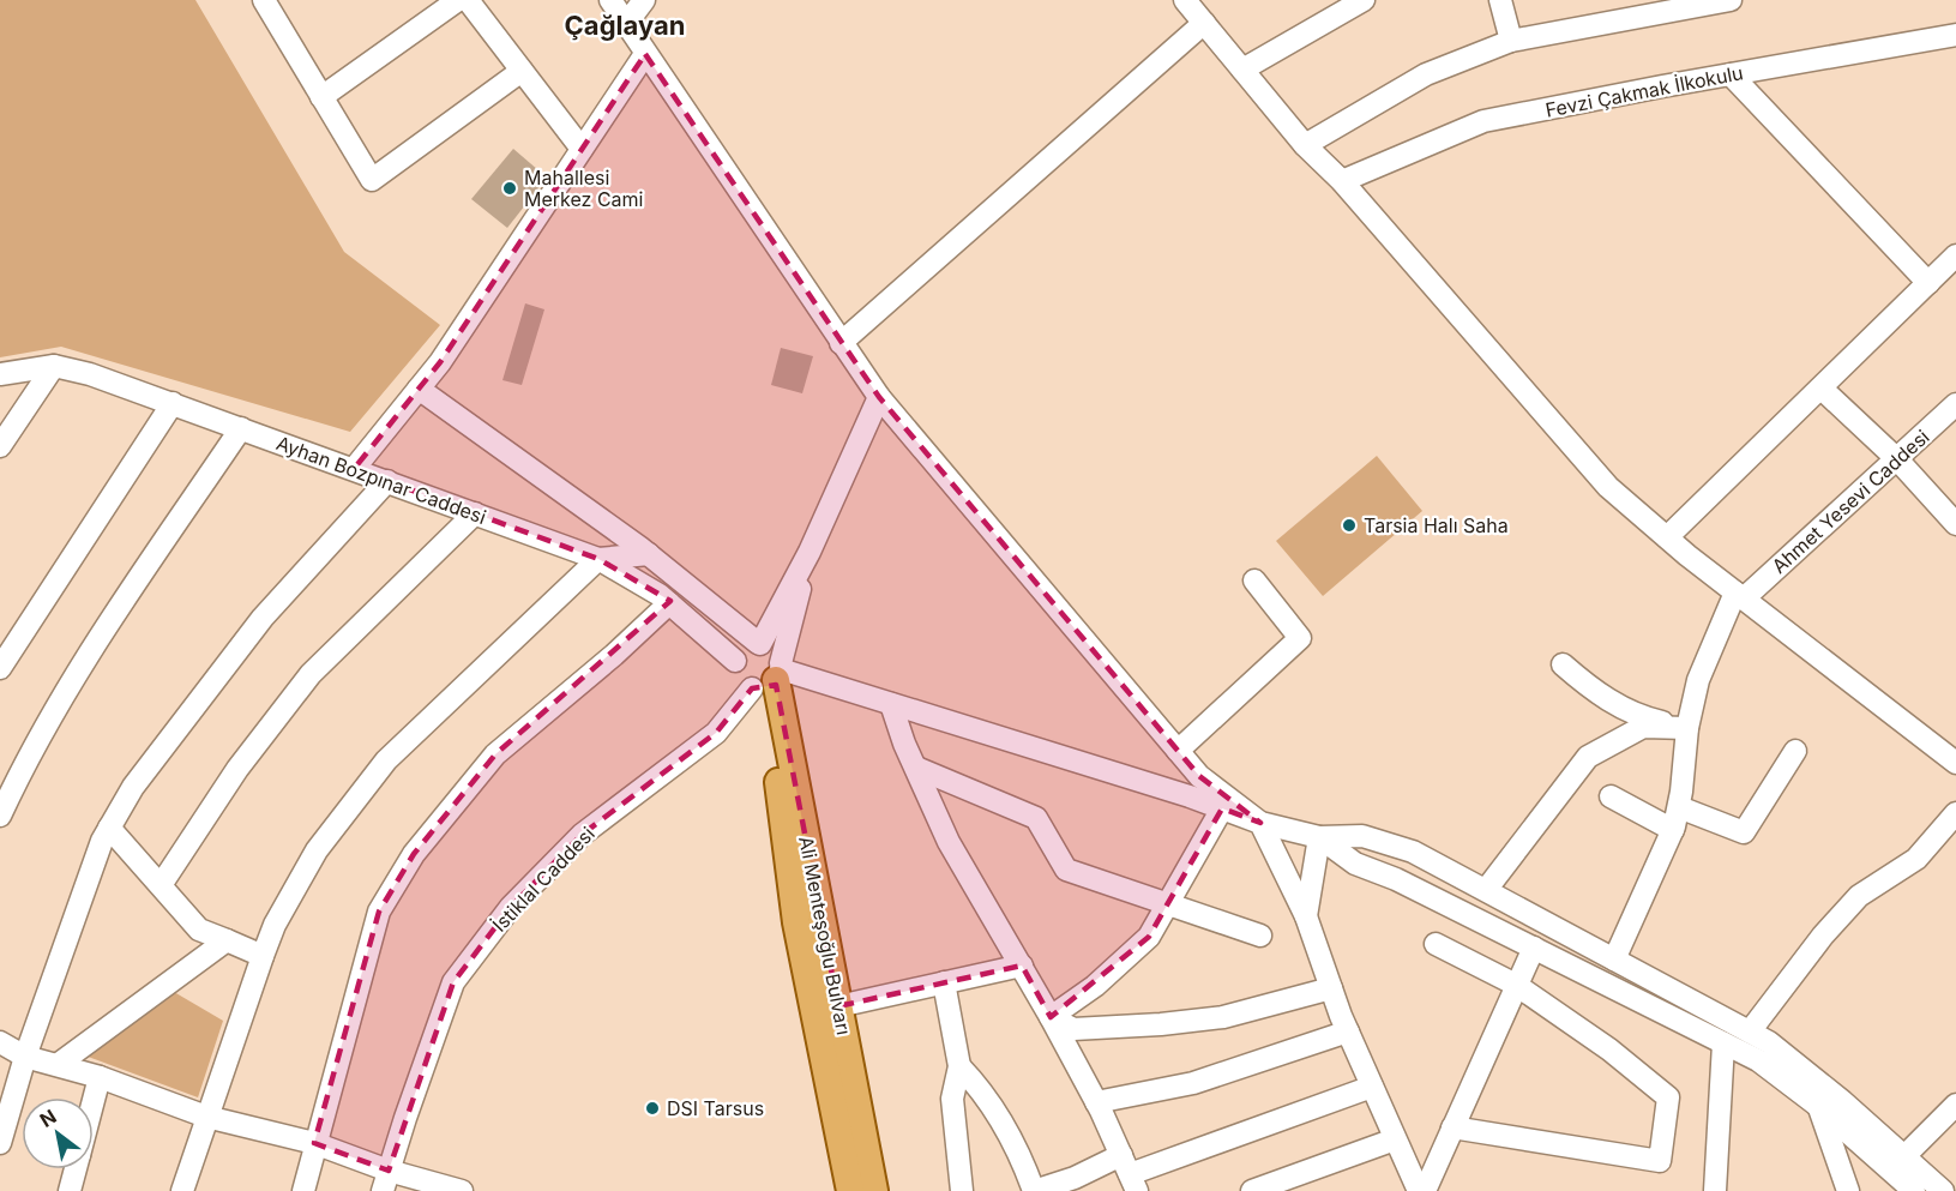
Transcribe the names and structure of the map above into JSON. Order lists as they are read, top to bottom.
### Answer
{
  "streets": {
    "main road": ["Ali Menteşoğlu Bulvarı"],
    "street": [
      "Fevzi Çakmak İlkokulu",
      "Ayhan Bozpınar Caddesi",
      "Ahmet Yesevi Caddesi",
      "İstiklal Caddesi"
    ]
  },
  "crossings": [
    ["Ayhan Bozpınar Caddesi", "İstiklal Caddesi"],
    ["Ayhan Bozpınar Caddesi", "Ali Menteşoğlu Bulvarı"],
    ["İstiklal Caddesi", "Ali Menteşoğlu Bulvarı"]
  ],
  "districts": ["Çağlayan"],
  "places": ["Mahallesi Merkez Cami", "Tarsia Halı Saha", "DSI Tarsus"],
  "north": "top left"
}
